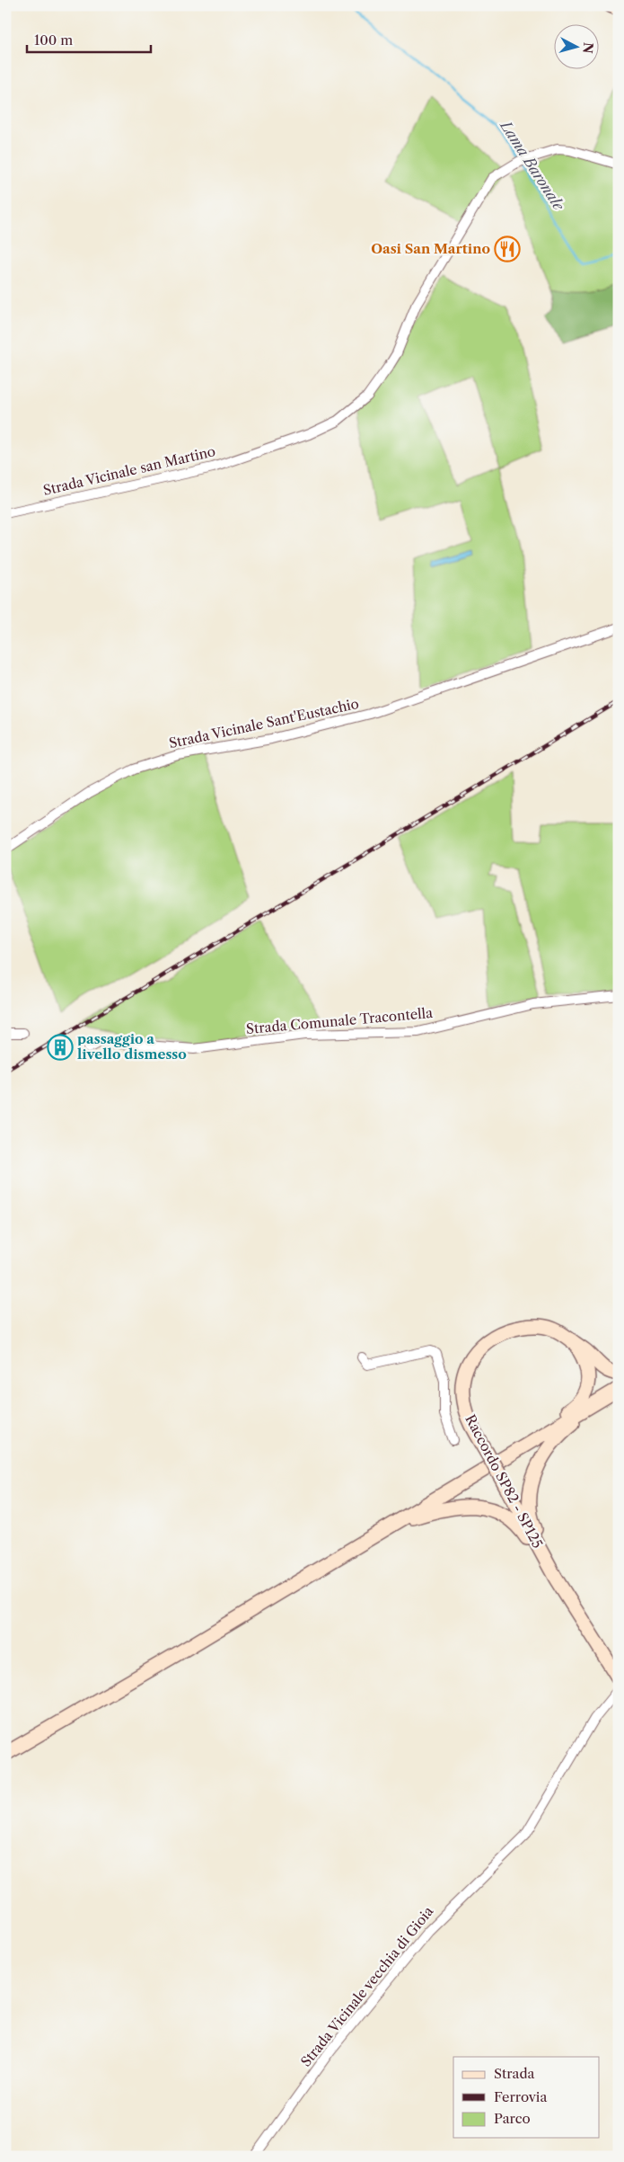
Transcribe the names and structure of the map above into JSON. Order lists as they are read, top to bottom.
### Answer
{
  "streets": {
    "main road": ["Raccordo SP82 - SP125"],
    "street": [
      "Strada Vicinale san Martino",
      "Strada Vicinale Sant'Eustachio",
      "Strada Comunale Tracontella",
      "Strada Vicinale vecchia di Gioia"
    ]
  },
  "water": ["Lama Baronale"],
  "places": {
    "restaurant": ["Oasi San Martino"],
    "building": ["passaggio a livello dismesso"]
  },
  "legend": ["Strada", "Ferrovia", "Parco"],
  "scale_bar": "100 m",
  "north": "right"
}
